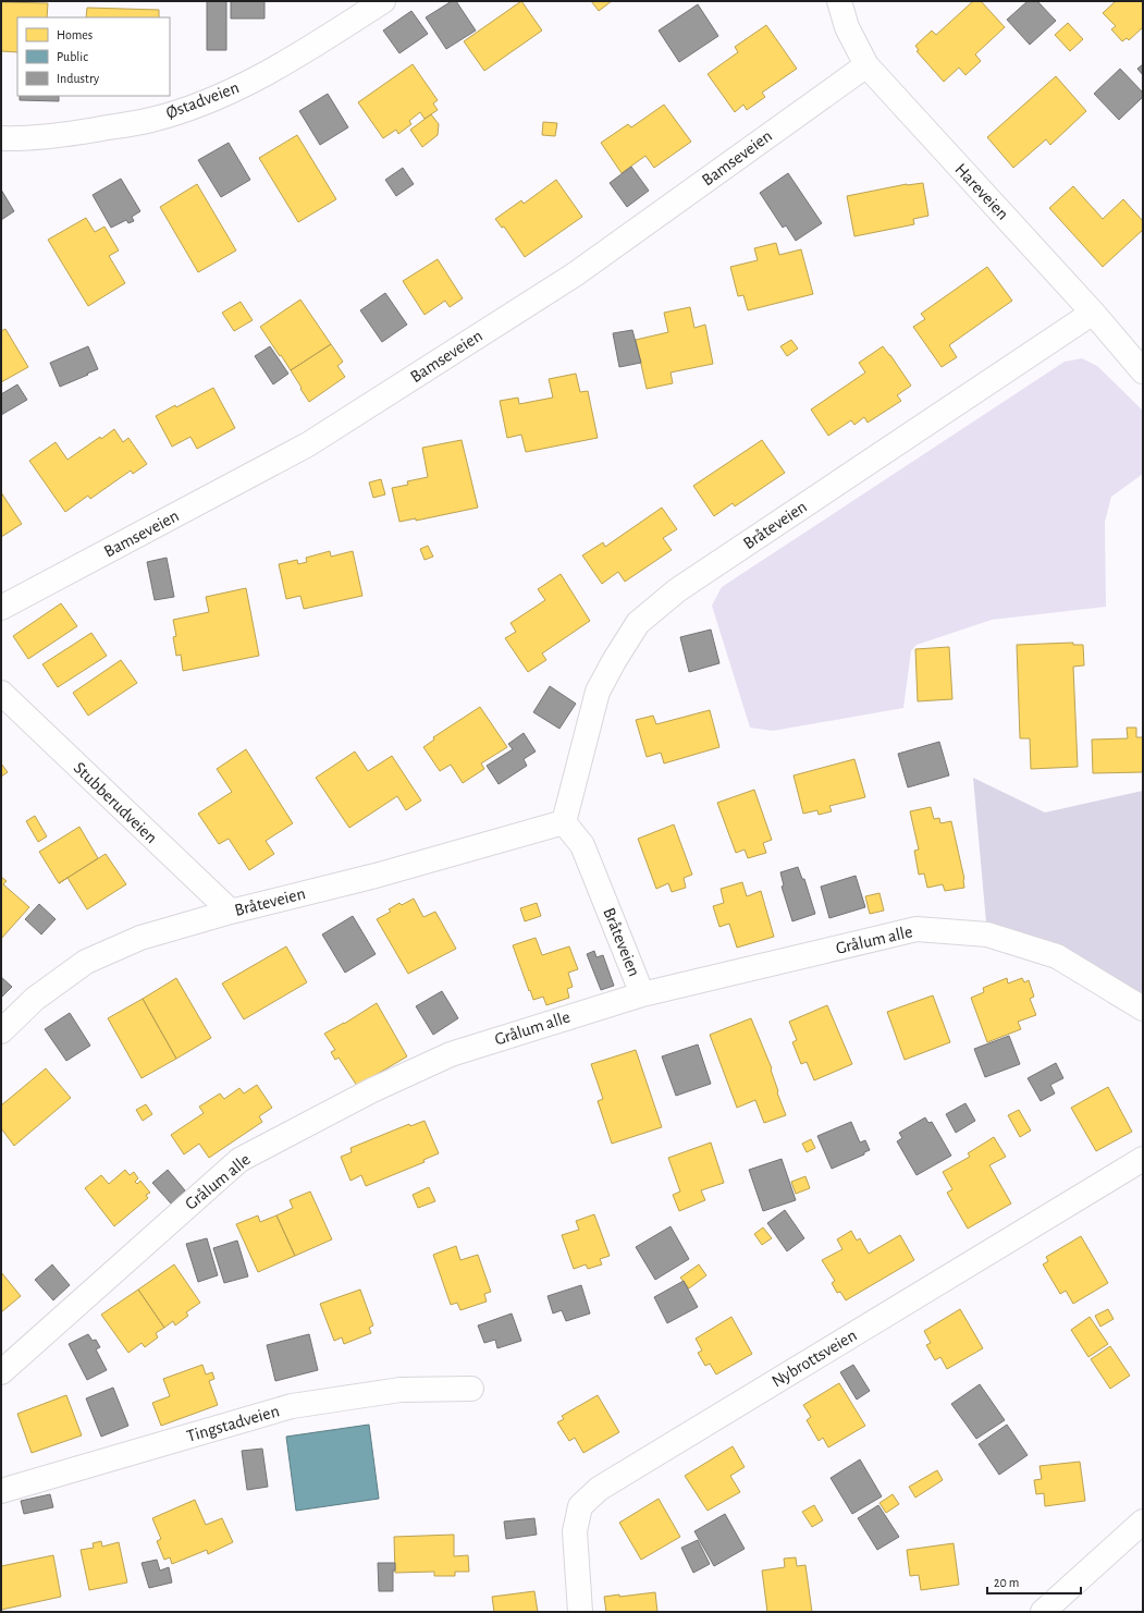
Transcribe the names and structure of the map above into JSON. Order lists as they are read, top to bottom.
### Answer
{
  "streets": {
    "street": [
      "Østadveien",
      "Bamseveien",
      "Hareveien",
      "Bråteveien",
      "Stubberudveien",
      "Grålum alle",
      "Nybrottsveien",
      "Tingstadveien"
    ]
  },
  "crossings": [
    ["Bamseveien", "Hareveien"],
    ["Hareveien", "Bråteveien"],
    ["Bråteveien", "Stubberudveien"],
    ["Bråteveien", "Grålum alle"]
  ],
  "legend": ["Homes", "Public", "Industry"],
  "scale_bar": "20 m"
}
